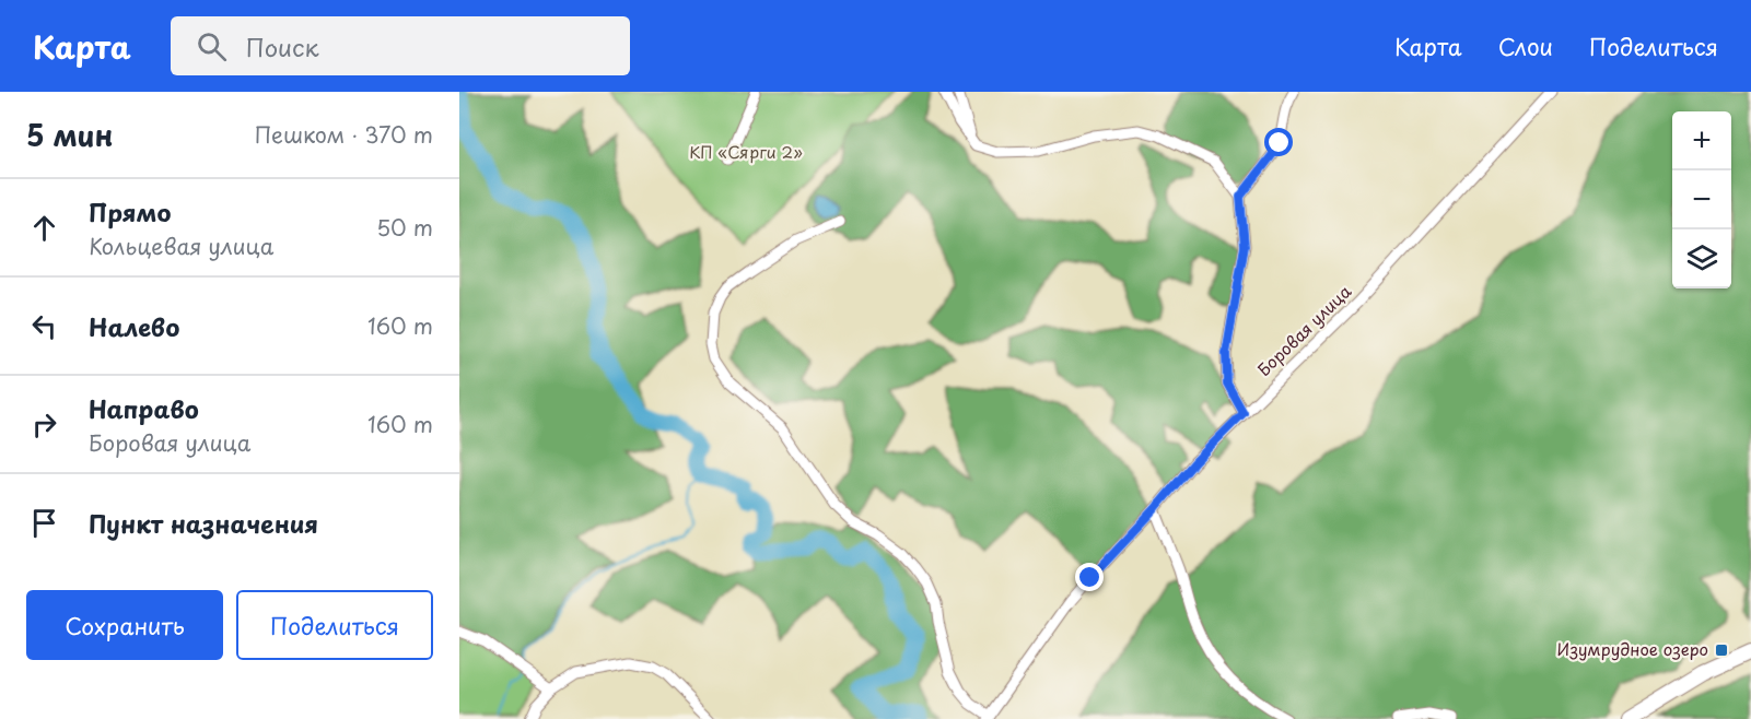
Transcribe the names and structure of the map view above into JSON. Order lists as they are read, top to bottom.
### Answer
{
  "streets": {
    "street": ["Боровая улица"]
  },
  "parks": ["КП «Сярги 2»"],
  "places": {
    "transit": ["Изумрудное озеро"]
  },
  "page": {
    "header": "Карта",
    "search": "Поиск",
    "nav": ["Карта", "Слои", "Поделиться"],
    "heading": ["5 мин", "Пешком · 370 m"],
    "map_buttons": ["+", "−"],
    "list": [
      ["Прямо", "Кольцевая улица", "50 m"],
      ["Налево", "160 m"],
      ["Направо", "Боровая улица", "160 m"],
      "Пункт назначения"
    ],
    "buttons": ["Сохранить", "Поделиться"]
  }
}
